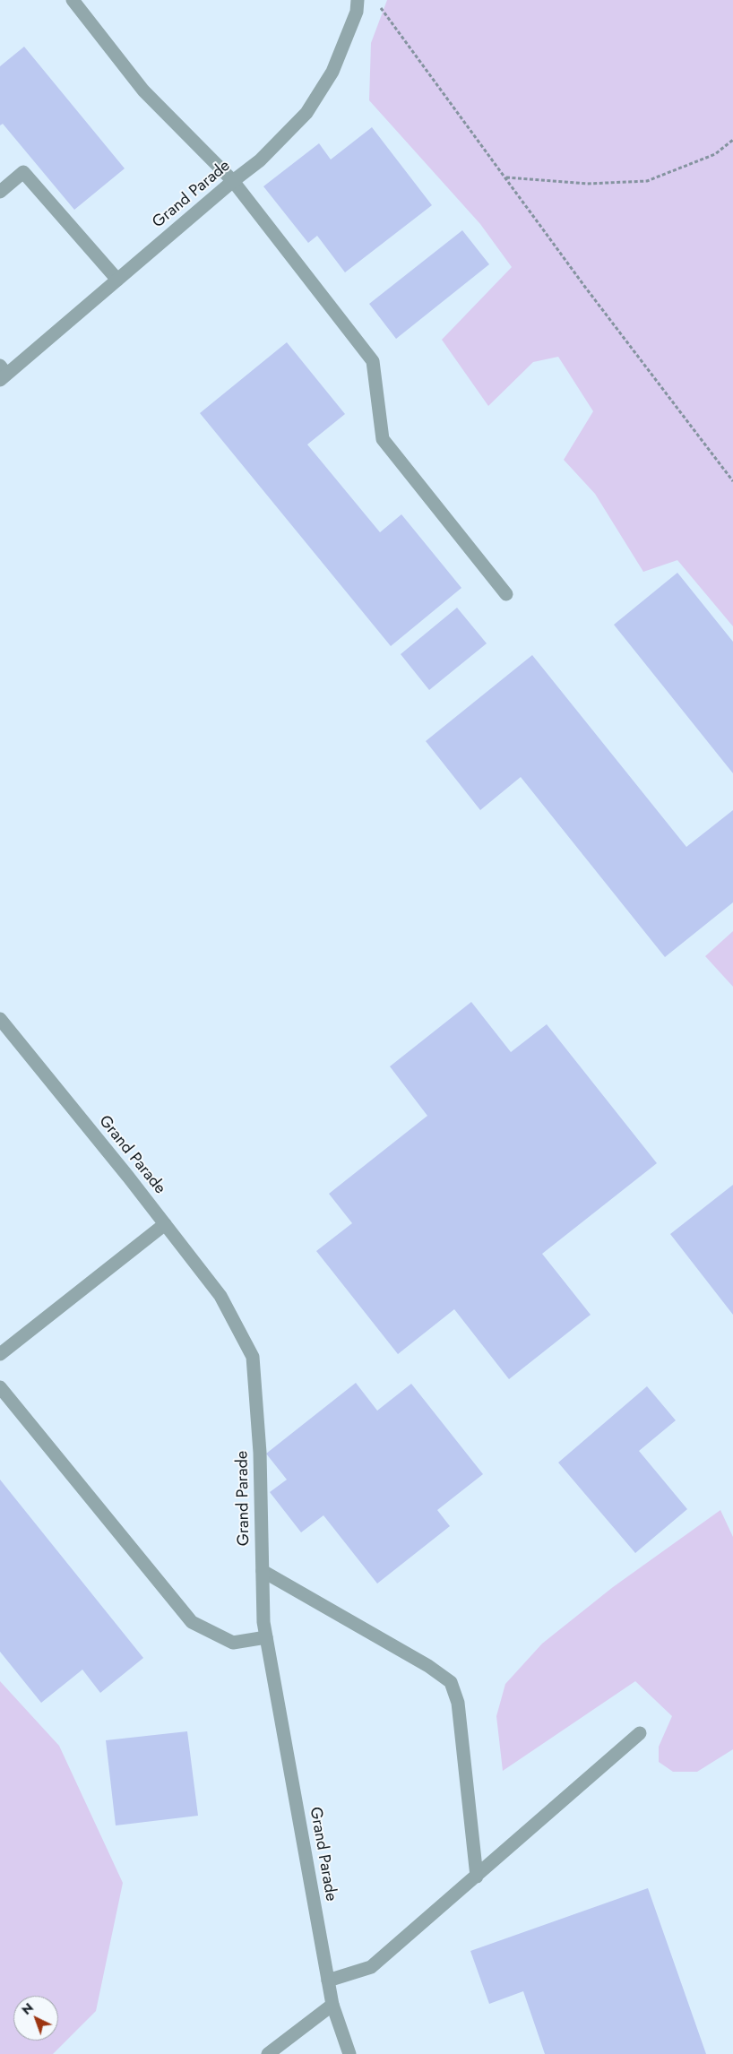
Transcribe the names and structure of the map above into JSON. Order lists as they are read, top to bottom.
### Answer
{
  "streets": {
    "street": ["Grand Parade"]
  },
  "north": "top left"
}
